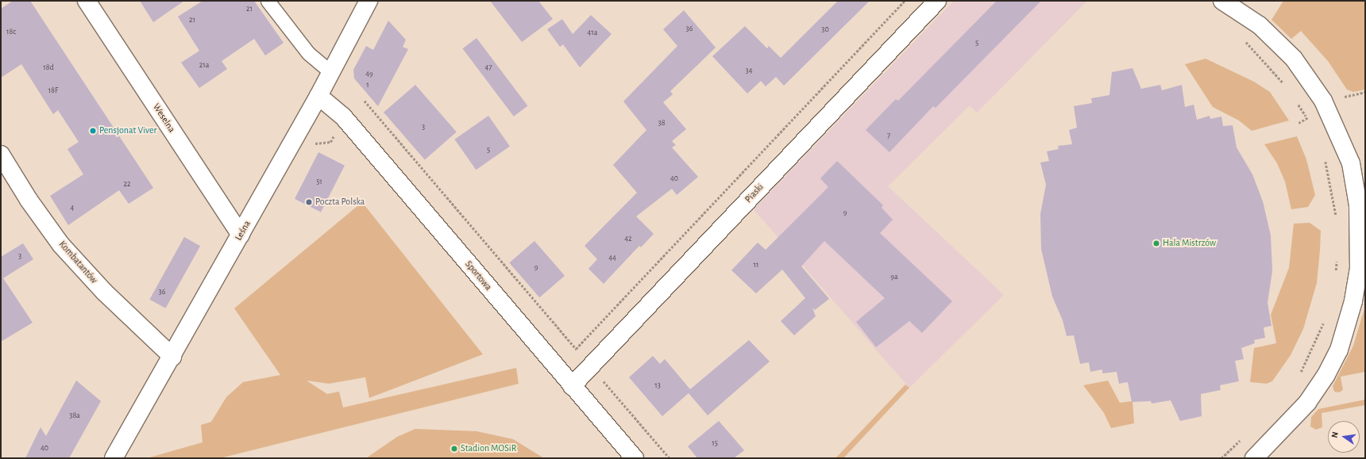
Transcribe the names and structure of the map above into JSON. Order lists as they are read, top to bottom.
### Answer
{
  "streets": {
    "street": [
      "Weselna",
      "Piaski",
      "Leśna",
      "Kombatantów",
      "Sportowa"
    ]
  },
  "crossings": [
    ["Weselna", "Leśna"],
    ["Piaski", "Sportowa"],
    ["Leśna", "Kombatantów"],
    ["Leśna", "Sportowa"]
  ],
  "places": [
    "Pensjonat Viver",
    "Poczta Polska",
    "Hala Mistrzów",
    "Stadion MOSiR"
  ],
  "house_numbers": [
    "21",
    "21",
    "36",
    "30",
    "18c",
    "41a",
    "5",
    "21a",
    "18d",
    "47",
    "34",
    "49",
    "1",
    "18F",
    "38",
    "3",
    "7",
    "5",
    "40",
    "51",
    "22",
    "4",
    "9",
    "42",
    "3",
    "44",
    "11",
    "9",
    "9a",
    "36",
    "13",
    "38a",
    "15",
    "40"
  ],
  "north": "left"
}
